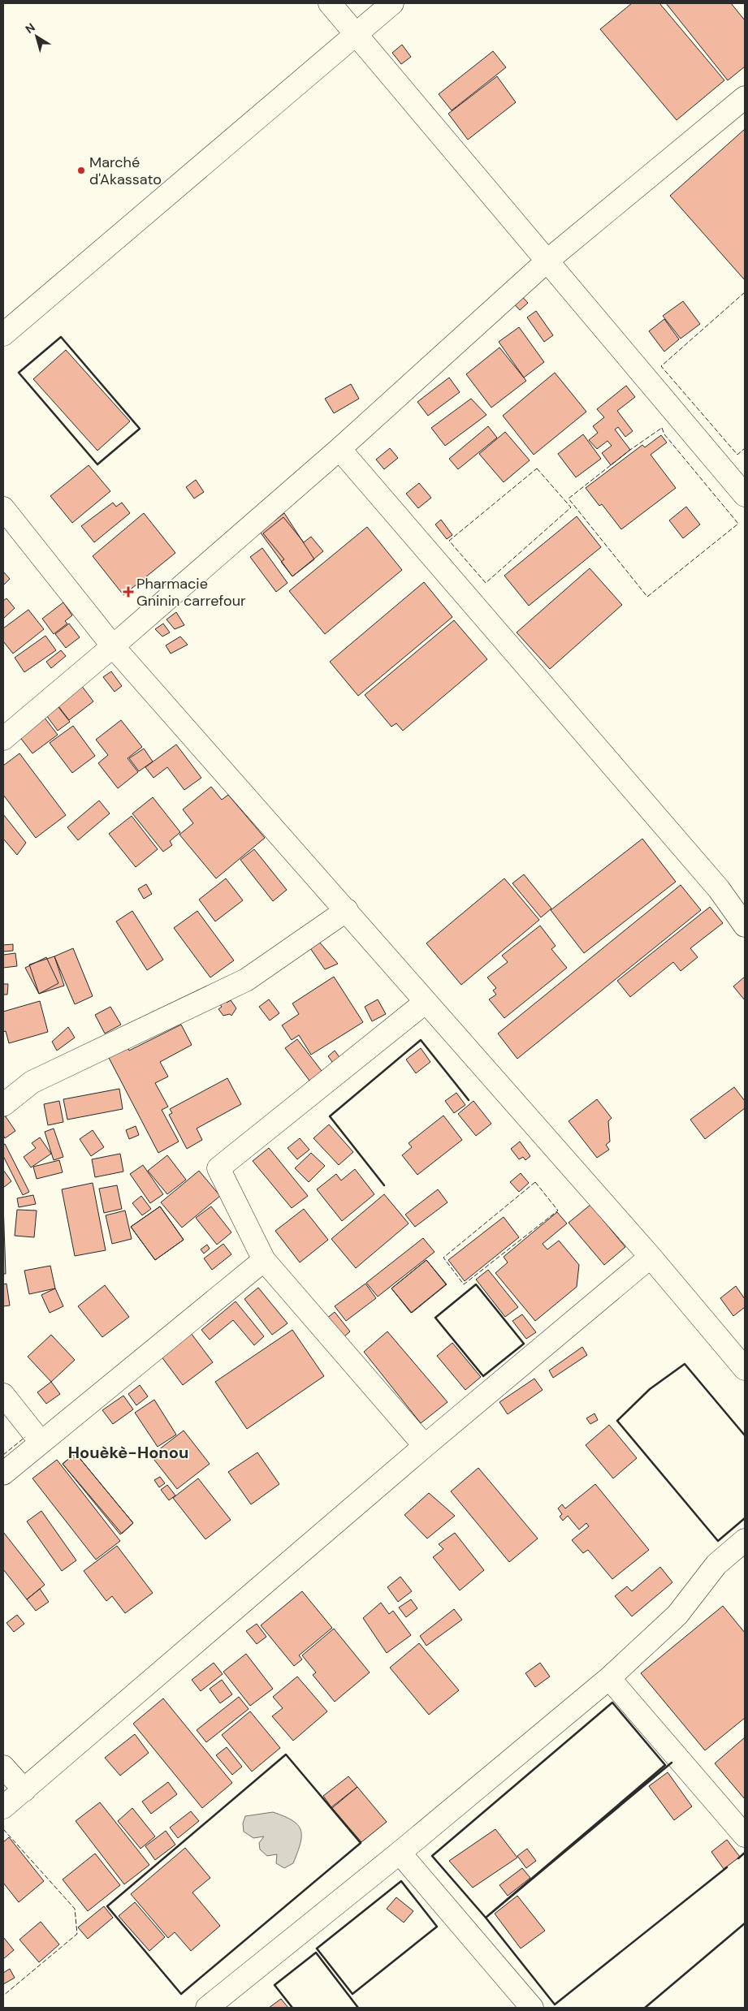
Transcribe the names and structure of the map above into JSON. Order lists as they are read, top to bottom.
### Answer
{
  "districts": ["Houèkè-Honou"],
  "places": {
    "other": ["Marché d'Akassato"],
    "health": ["Pharmacie Gninin carrefour"]
  },
  "north": "top left"
}
